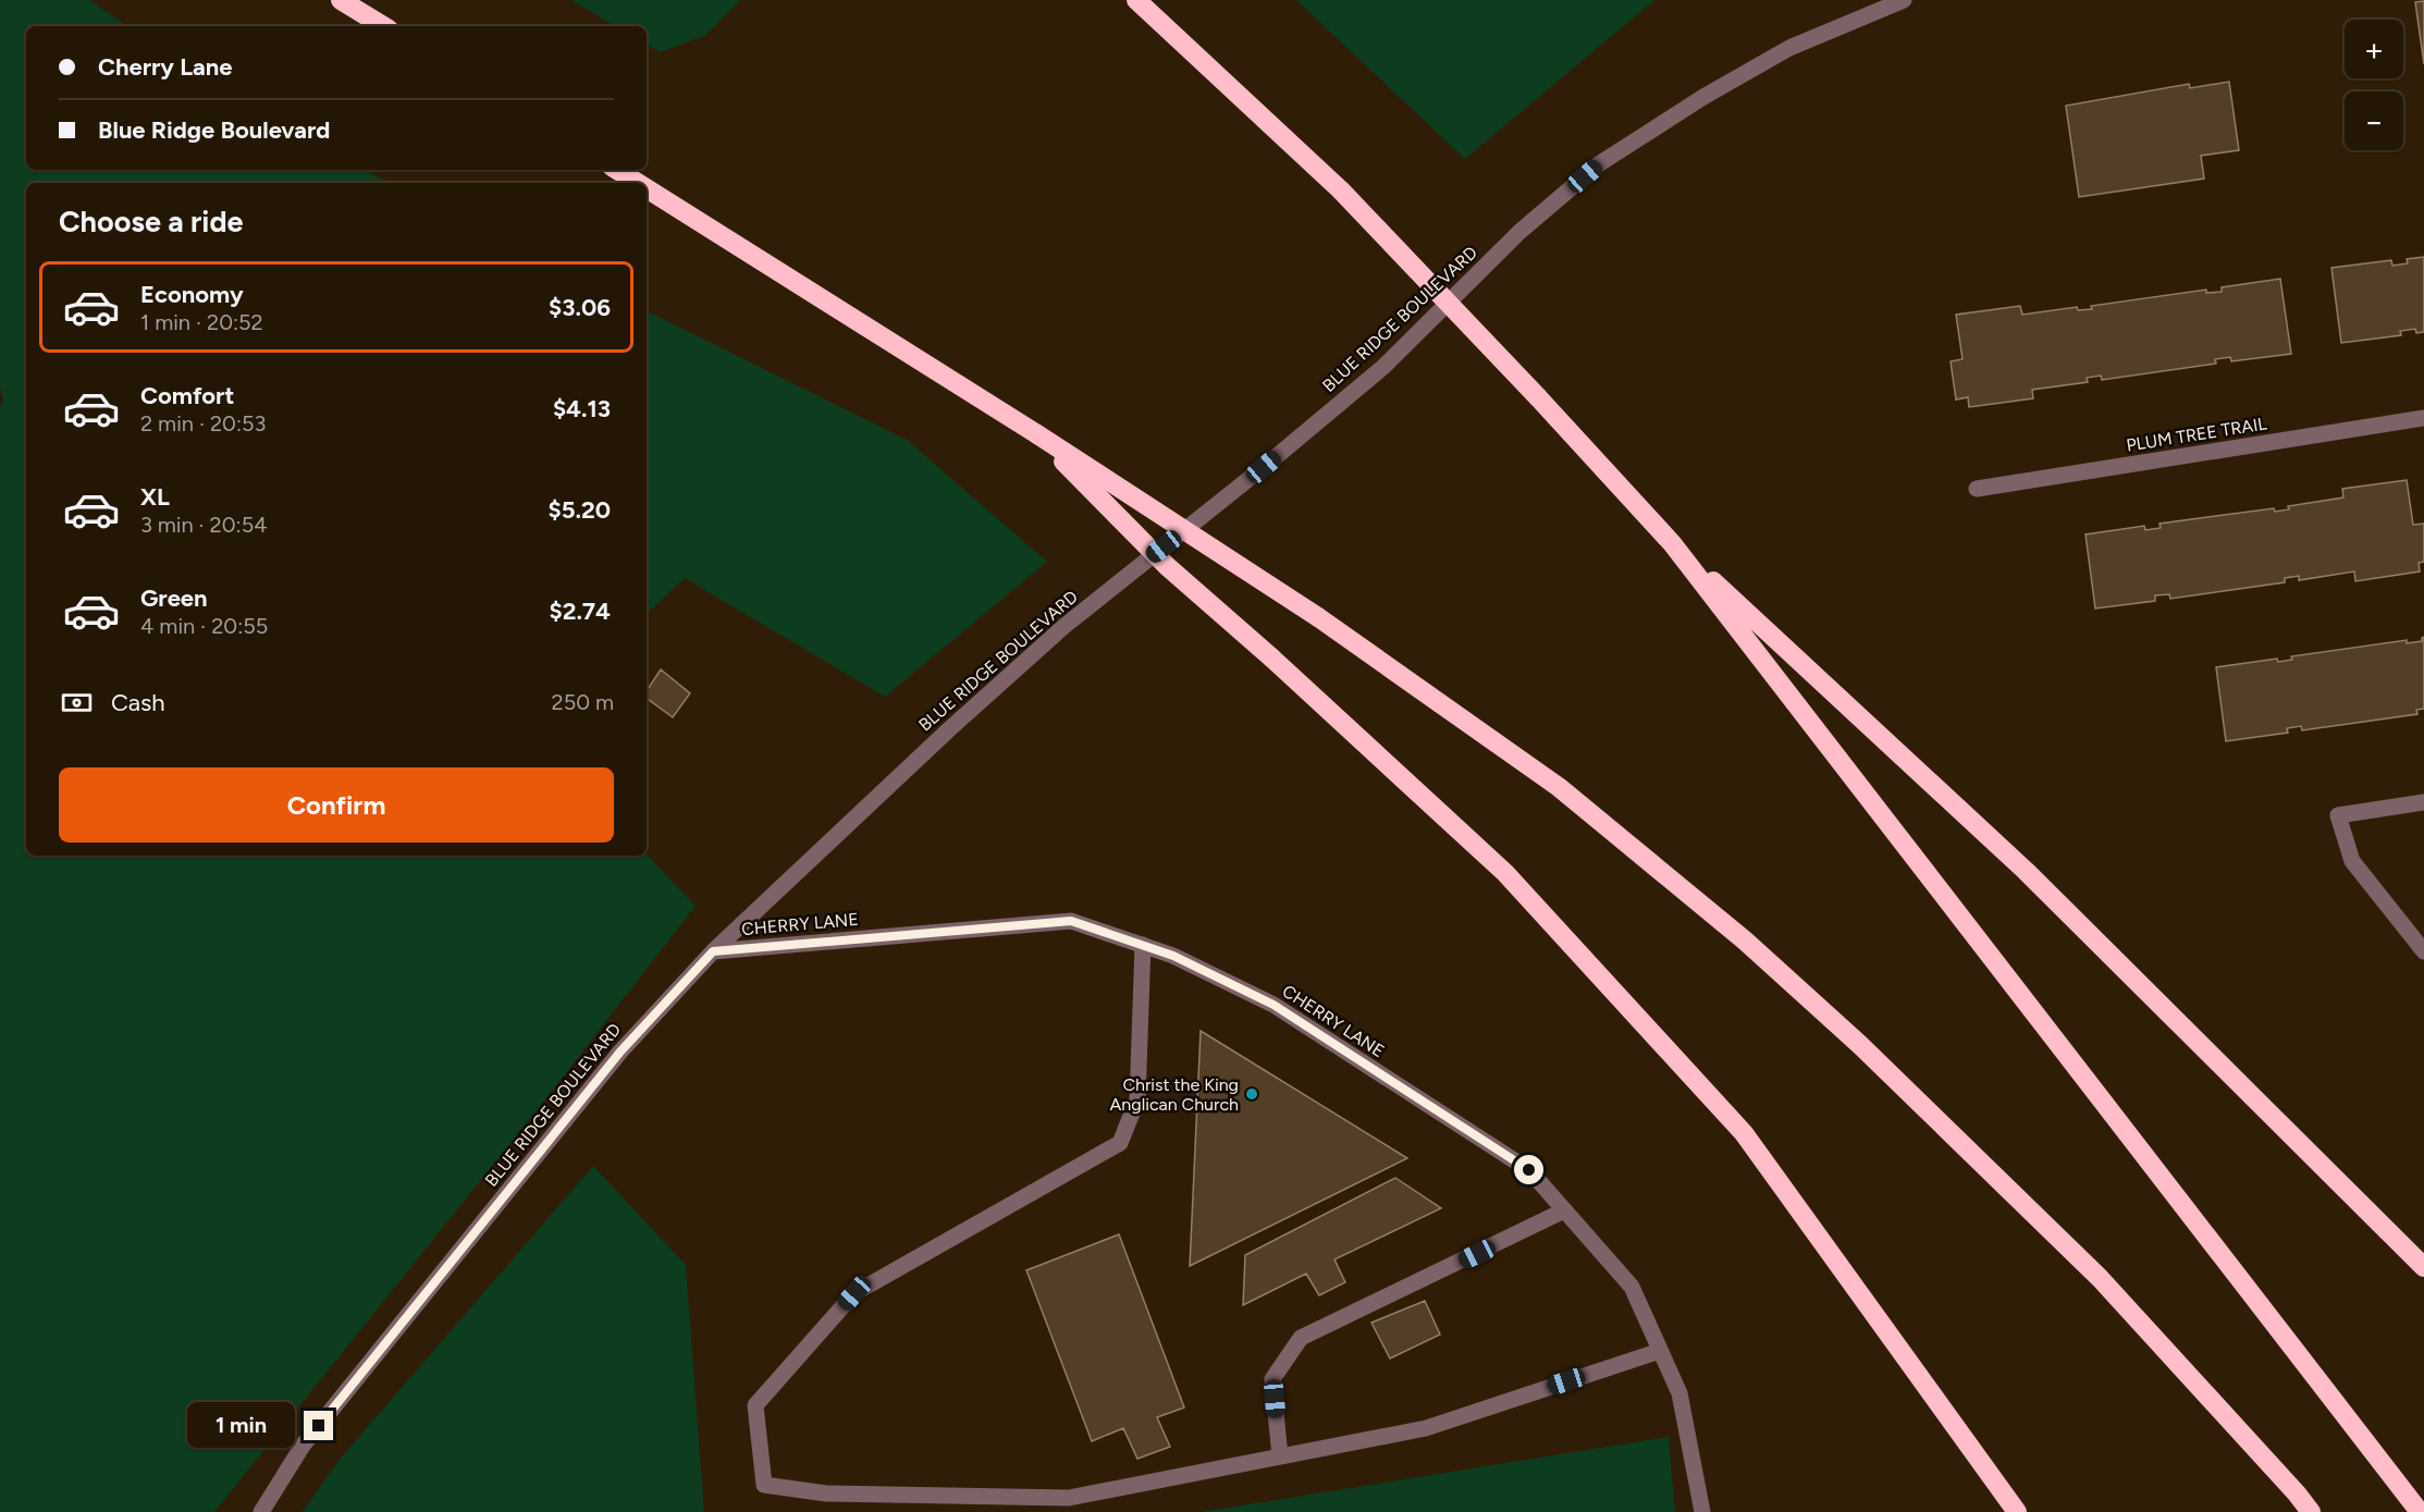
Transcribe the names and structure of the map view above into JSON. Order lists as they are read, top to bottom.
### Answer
{
  "streets": {
    "street": ["BLUE RIDGE BOULEVARD", "PLUM TREE TRAIL", "CHERRY LANE"]
  },
  "crossings": [
    ["BLUE RIDGE BOULEVARD", "CHERRY LANE"]
  ],
  "places": ["Christ the King Anglican Church"],
  "page": {
    "map_buttons": ["+", "−"],
    "banner": ["Cherry Lane", "Blue Ridge Boulevard"],
    "heading": "Choose a ride",
    "list": [
      {
        "name": "Economy",
        "note": "1 min · 20:52",
        "value": "$3.06"
      },
      {
        "name": "Comfort",
        "note": "2 min · 20:53",
        "value": "$4.13"
      },
      {
        "name": "XL",
        "note": "3 min · 20:54",
        "value": "$5.20"
      },
      {
        "name": "Green",
        "note": "4 min · 20:55",
        "value": "$2.74"
      }
    ],
    "pay": ["Cash", "250 m"],
    "buttons": "Confirm",
    "bubble": "1 min"
  }
}
